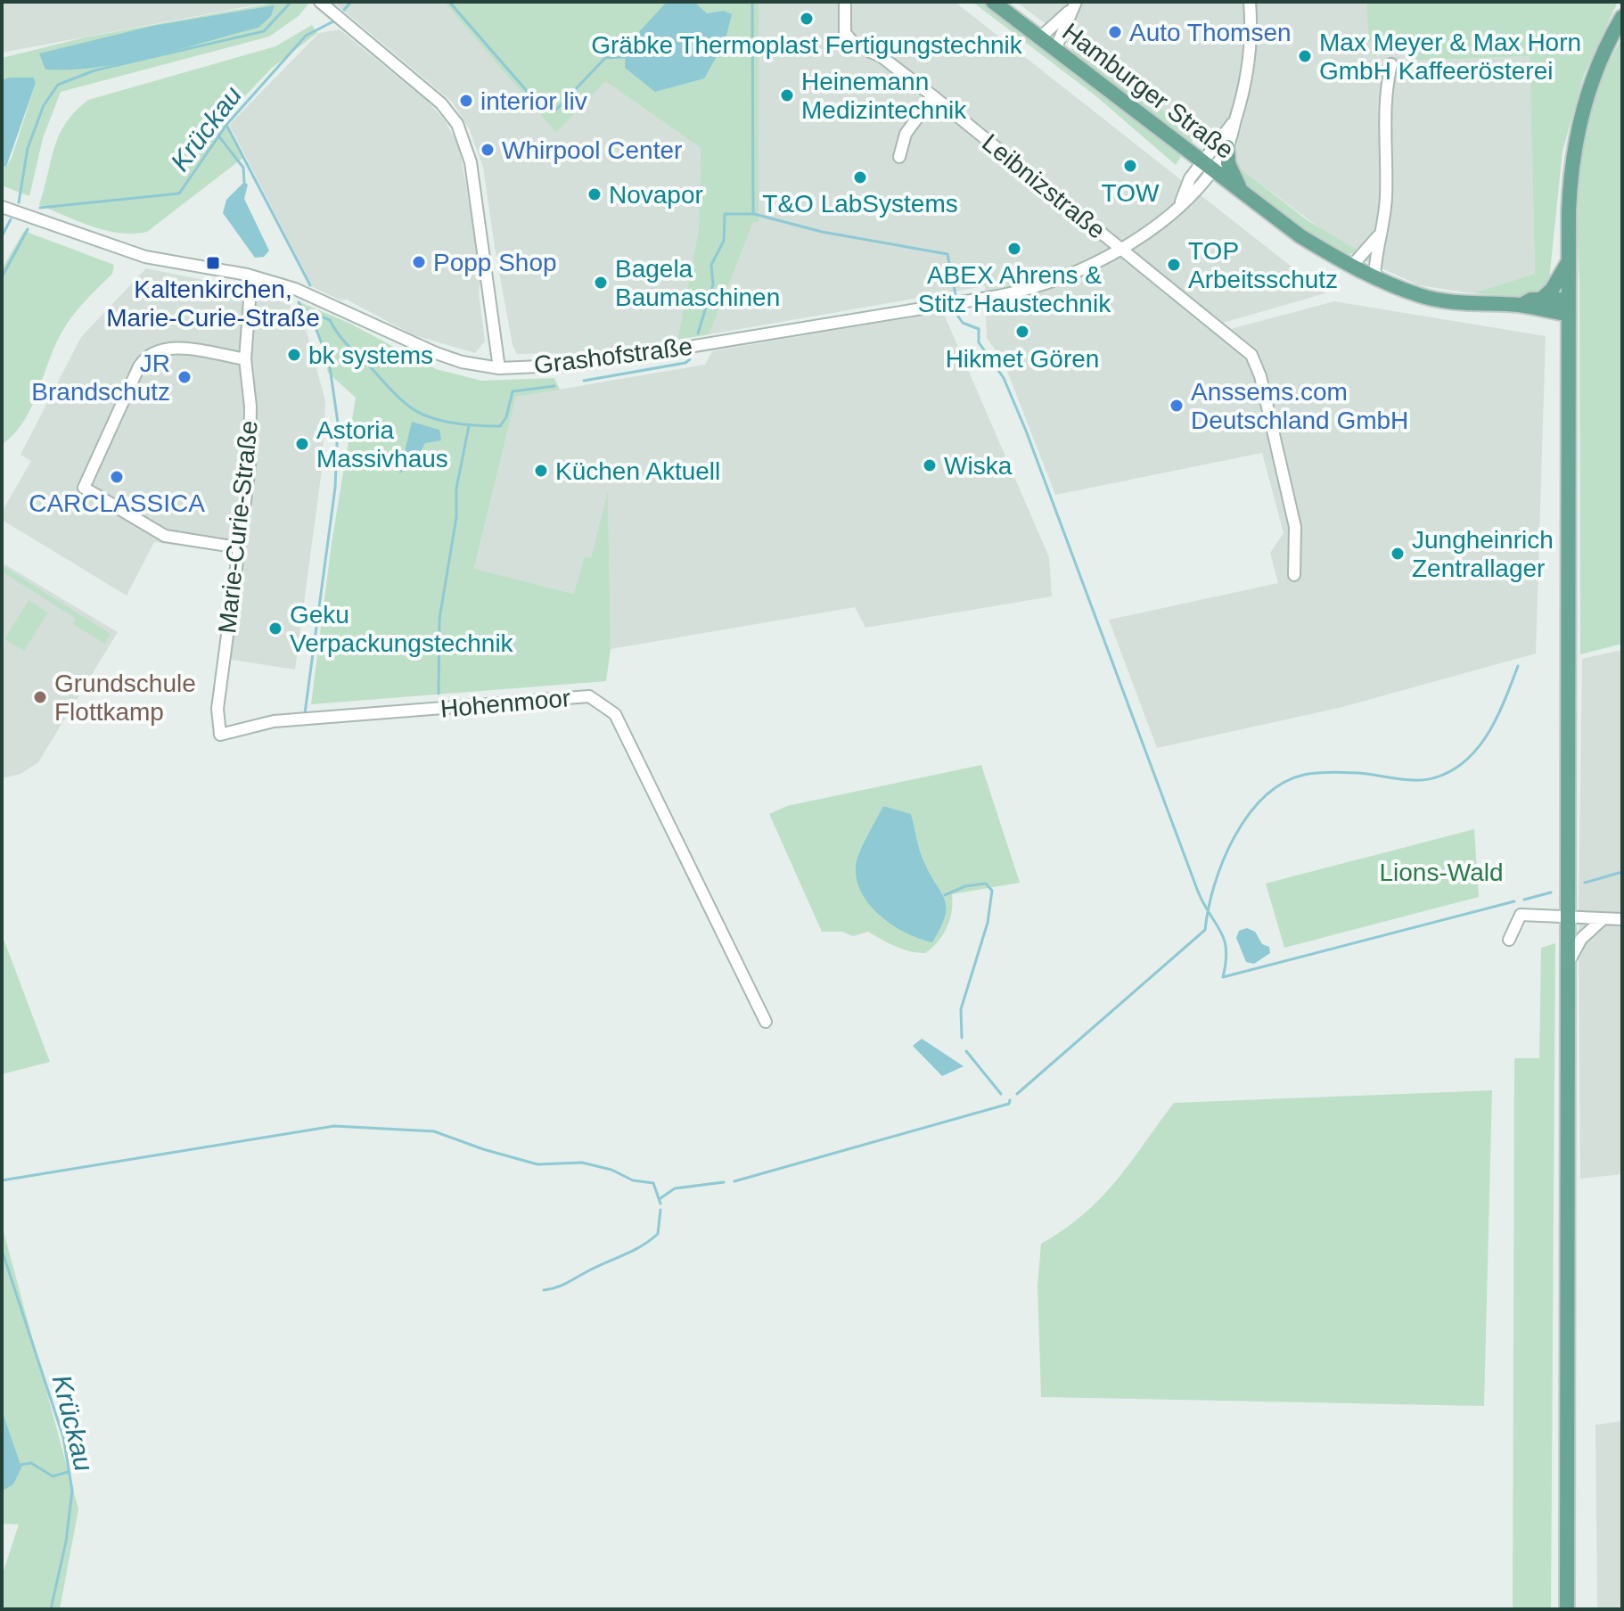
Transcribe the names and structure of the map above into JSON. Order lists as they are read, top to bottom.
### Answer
{
  "streets": {
    "main road": ["Hamburger Straße"],
    "street": [
      "Leibnizstraße",
      "Grashofstraße",
      "Marie-Curie-Straße",
      "Hohenmoor"
    ]
  },
  "crossings": [
    ["Hamburger Straße", "Grashofstraße"],
    ["Leibnizstraße", "Grashofstraße"],
    ["Grashofstraße", "Marie-Curie-Straße"],
    ["Marie-Curie-Straße", "Hohenmoor"]
  ],
  "water": ["Krückau"],
  "parks": ["Lions-Wald"],
  "places": {
    "other": [
      "Gräbke Thermoplast Fertigungstechnik",
      "Auto Thomsen",
      "Max Meyer & Max Horn GmbH Kaffeerösterei",
      "Heinemann Medizintechnik",
      "interior liv",
      "Whirpool Center",
      "TOW",
      "T&O LabSystems",
      "Novapor",
      "ABEX Ahrens & Stitz Haustechnik",
      "Popp Shop",
      "TOP Arbeitsschutz",
      "Bagela Baumaschinen",
      "Hikmet Gören",
      "bk systems",
      "JR Brandschutz",
      "Anssems.com Deutschland GmbH",
      "Astoria Massivhaus",
      "Wiska",
      "Küchen Aktuell",
      "CARCLASSICA",
      "Jungheinrich Zentrallager",
      "Geku Verpackungstechnik",
      "Grundschule Flottkamp"
    ],
    "transit": ["Kaltenkirchen, Marie-Curie-Straße"]
  }
}
